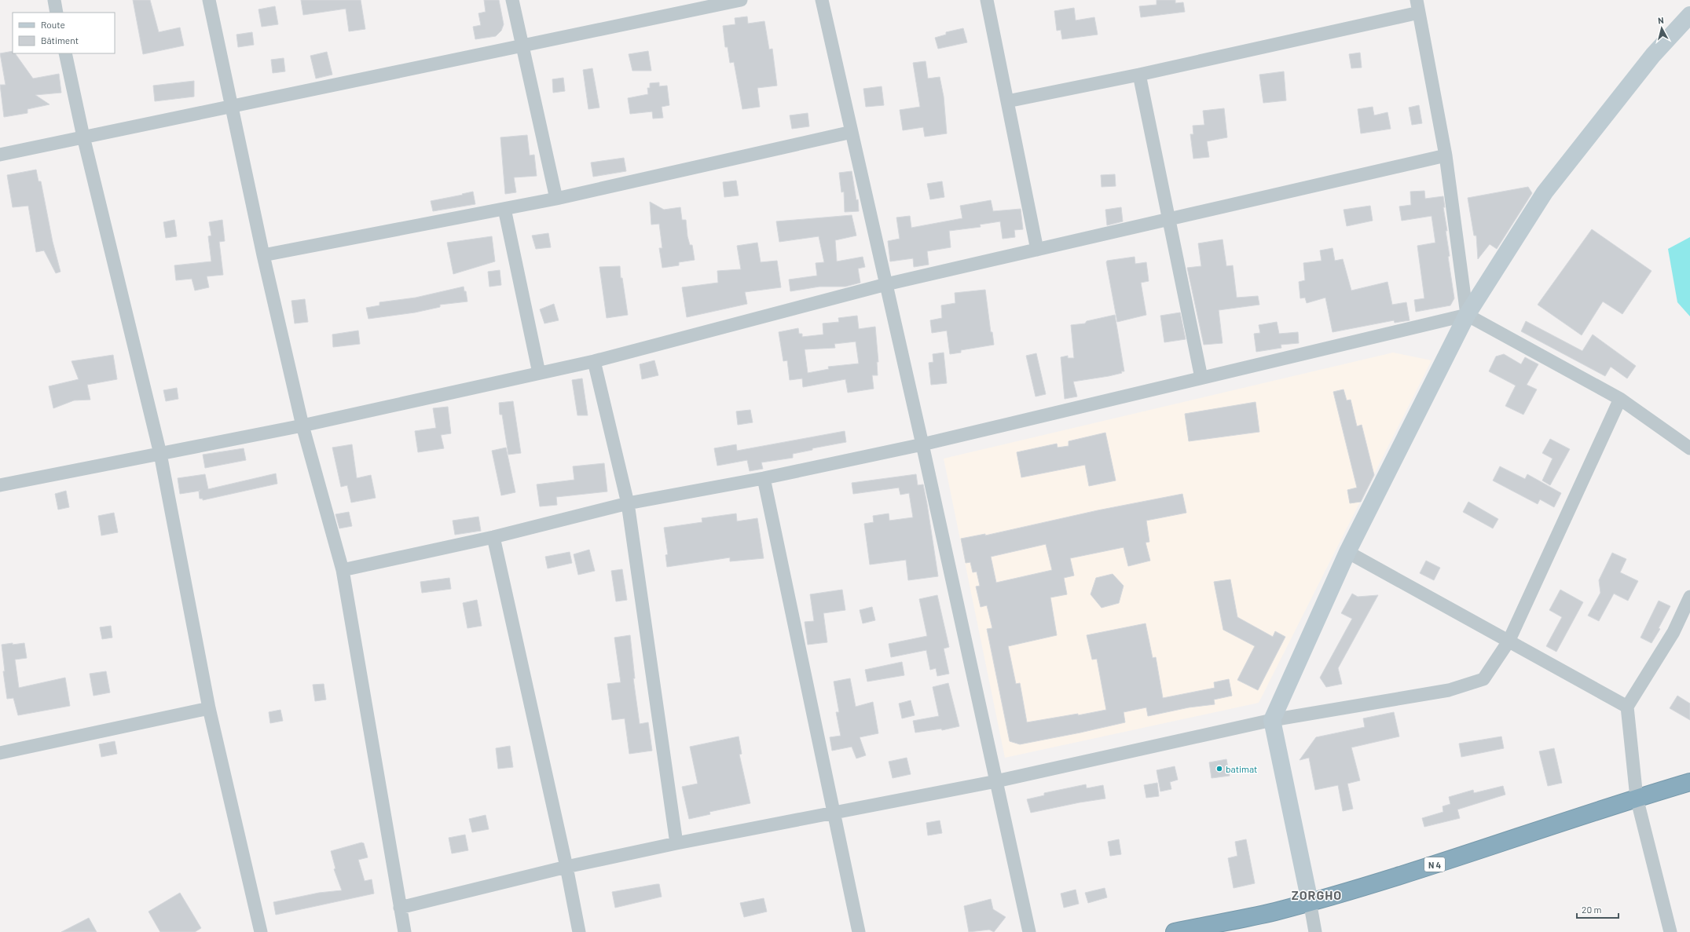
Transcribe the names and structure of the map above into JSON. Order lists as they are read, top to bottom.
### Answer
{
  "streets": {
    "highway": ["N 4"]
  },
  "districts": ["ZORGHO"],
  "places": ["batimat"],
  "legend": ["Route", "Bâtiment"],
  "scale_bar": "20 m",
  "north": "top"
}
